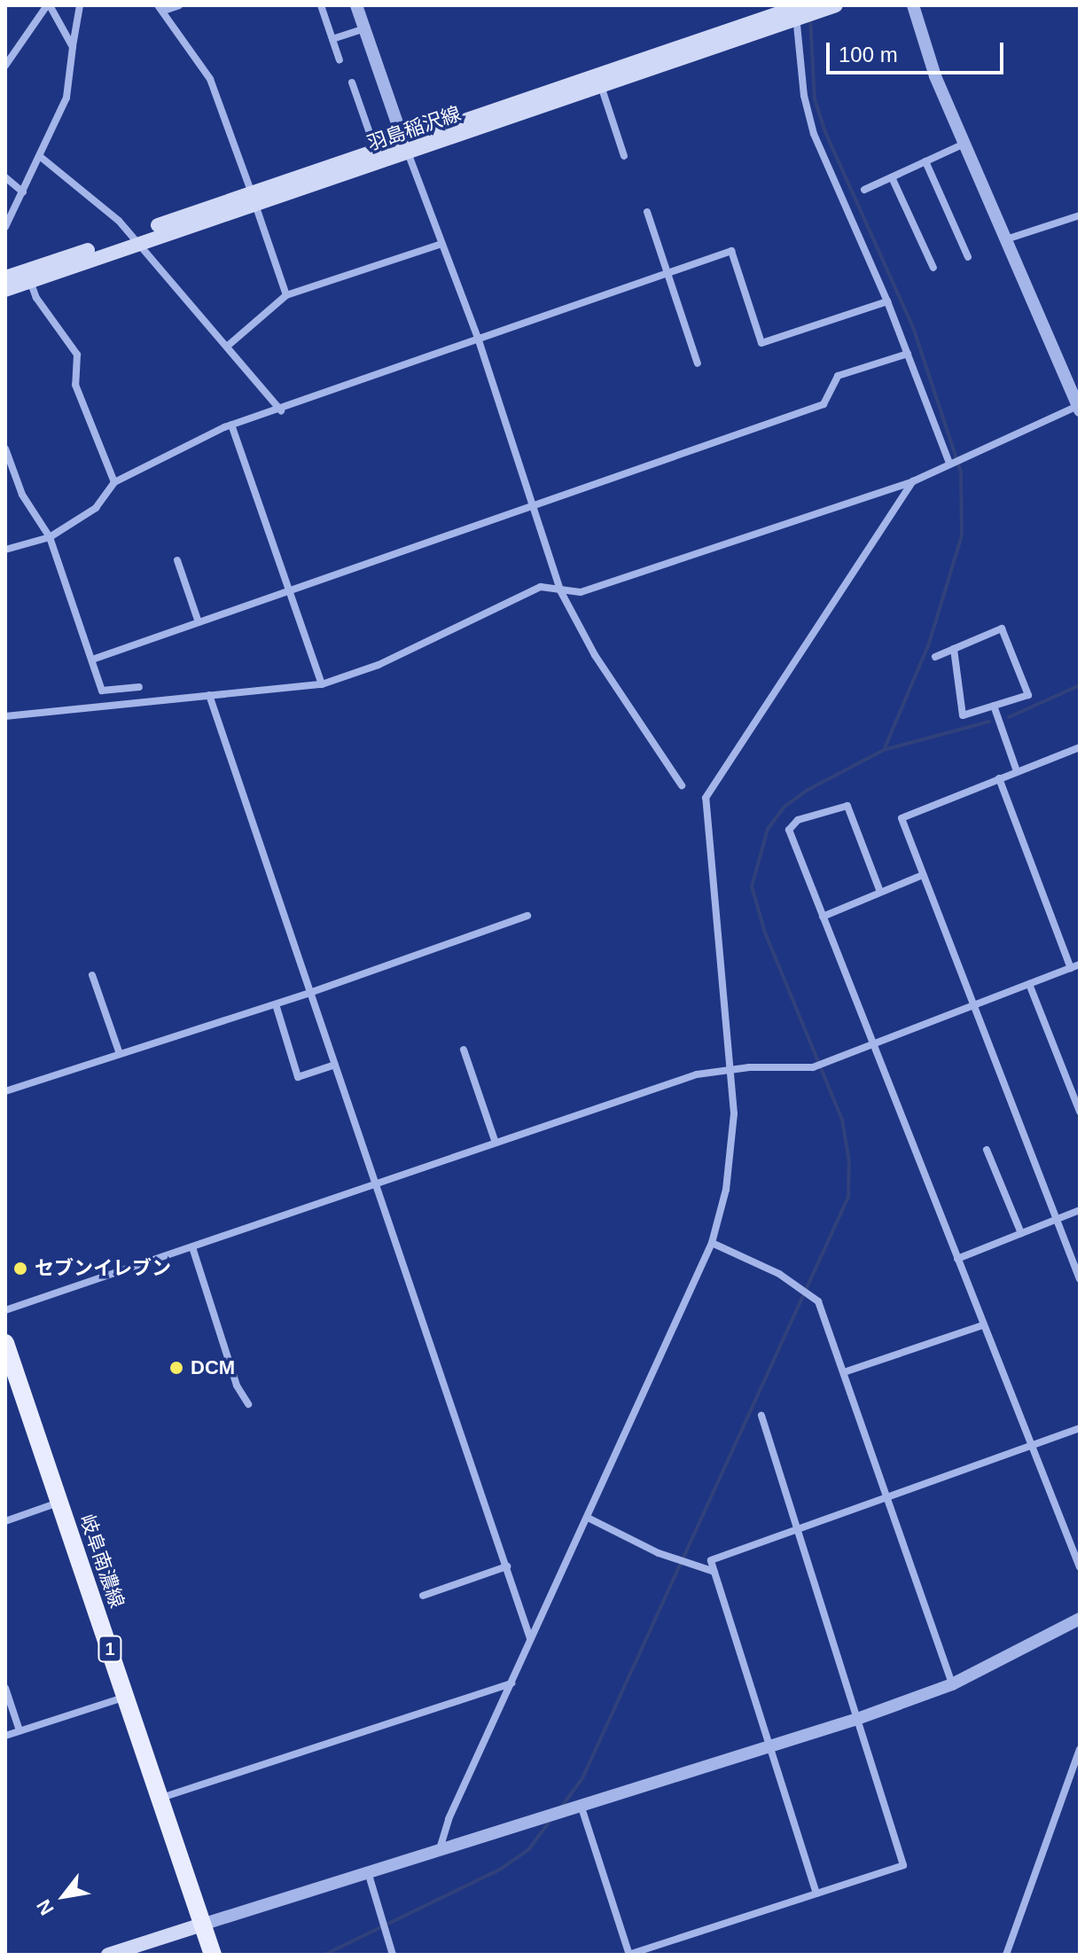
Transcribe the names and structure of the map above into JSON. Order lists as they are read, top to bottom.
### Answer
{
  "streets": {
    "main road": ["羽島稲沢線", "岐阜南濃線", "1"]
  },
  "places": ["セブンイレブン", "DCM"],
  "scale_bar": "100 m",
  "north": "bottom left"
}
